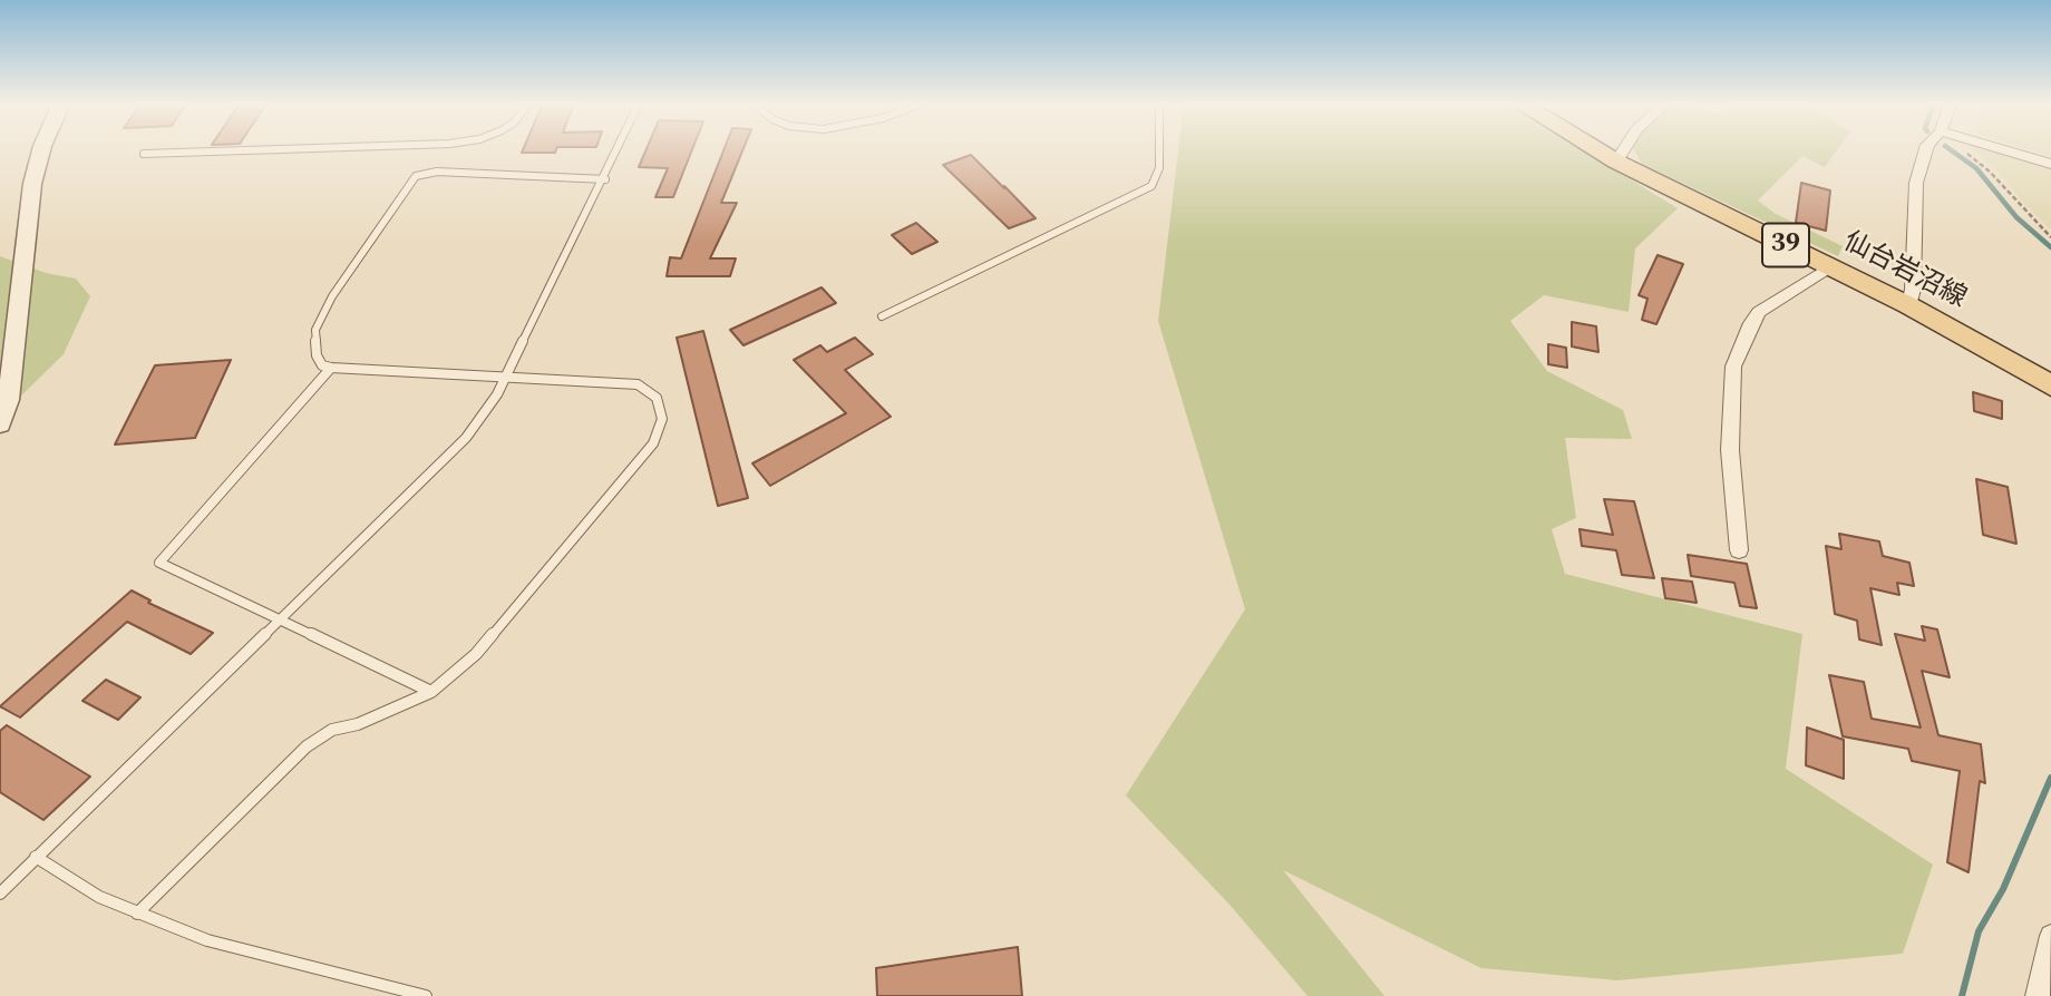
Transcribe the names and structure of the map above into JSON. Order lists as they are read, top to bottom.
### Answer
{
  "streets": {
    "main road": ["39", "仙台岩沼線"]
  }
}
